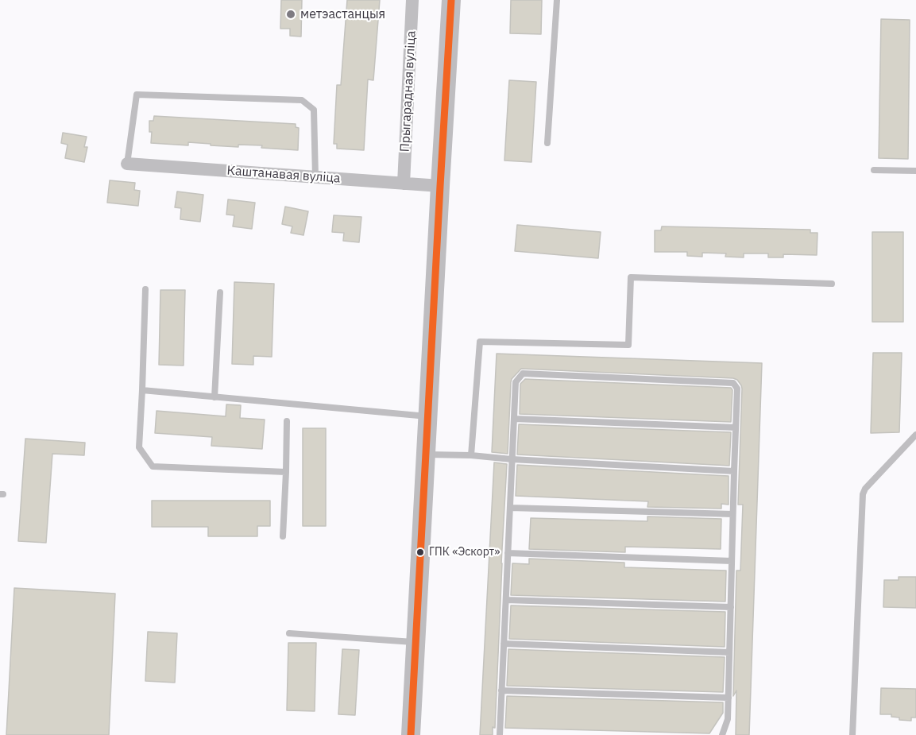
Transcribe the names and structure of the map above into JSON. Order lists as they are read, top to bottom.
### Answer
{
  "streets": {
    "street": ["Прыгарадная вуліца", "Каштанавая вуліца"]
  },
  "crossings": [
    ["Прыгарадная вуліца", "Каштанавая вуліца"]
  ],
  "places": ["метэастанцыя", "ГПК «Эскорт»"]
}
